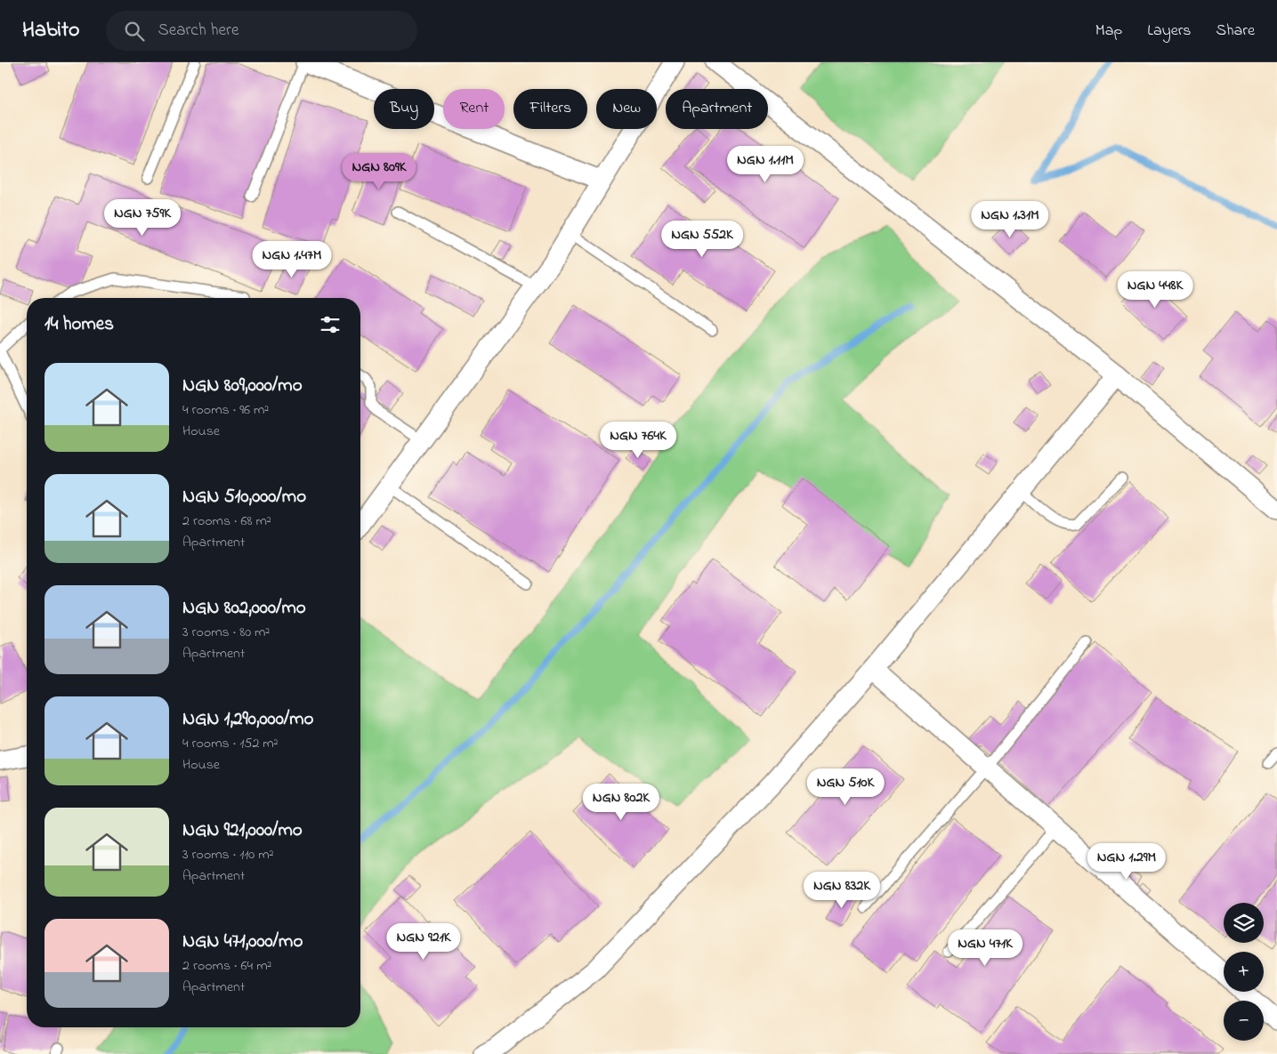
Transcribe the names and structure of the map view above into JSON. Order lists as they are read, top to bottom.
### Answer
{
  "page": {
    "header": "Habito",
    "search": "Search here",
    "nav": ["Map", "Layers", "Share"],
    "chip": [
      "Buy",
      "Rent",
      "Filters",
      "New",
      "Apartment"
    ],
    "price": [
      "NGN 1.11M",
      "NGN 809K",
      "NGN 759K",
      "NGN 1.31M",
      "NGN 552K",
      "NGN 1.47M",
      "NGN 448K",
      "NGN 764K",
      "NGN 510K",
      "NGN 802K",
      "NGN 1.29M",
      "NGN 832K",
      "NGN 921K",
      "NGN 471K"
    ],
    "heading": "14 homes",
    "list": [
      {
        "name": "NGN 809,000/mo",
        "note": "4 rooms · 96 m² · House"
      },
      {
        "name": "NGN 510,000/mo",
        "note": "2 rooms · 68 m² · Apartment"
      },
      {
        "name": "NGN 802,000/mo",
        "note": "3 rooms · 80 m² · Apartment"
      },
      {
        "name": "NGN 1,290,000/mo",
        "note": "4 rooms · 152 m² · House"
      },
      {
        "name": "NGN 921,000/mo",
        "note": "3 rooms · 110 m² · Apartment"
      },
      {
        "name": "NGN 471,000/mo",
        "note": "2 rooms · 64 m² · Apartment"
      }
    ],
    "map_buttons": ["+", "−"]
  }
}
